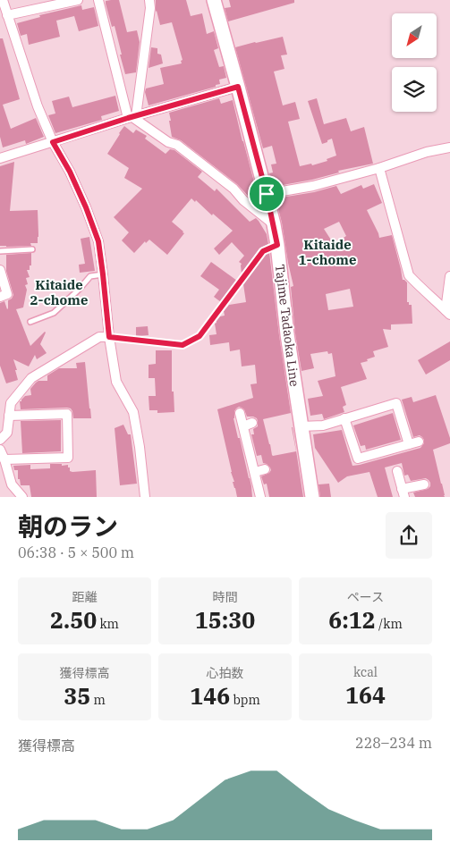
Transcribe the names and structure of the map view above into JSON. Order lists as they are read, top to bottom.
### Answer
{
  "streets": {
    "main road": ["Tajime Tadaoka Line"]
  },
  "districts": ["Kitaide 1-chome", "Kitaide 2-chome"],
  "north": "bottom left",
  "page": {
    "heading": ["朝のラン", "06:38 · 5 × 500 m"],
    "stats": [
      ["距離", "2.50 km"],
      ["時間", "15:30"],
      ["ペース", "6:12 /km"],
      ["獲得標高", "35 m"],
      ["心拍数", "146 bpm"],
      ["kcal", "164"]
    ],
    "chart": ["獲得標高", "228–234 m"]
  }
}
